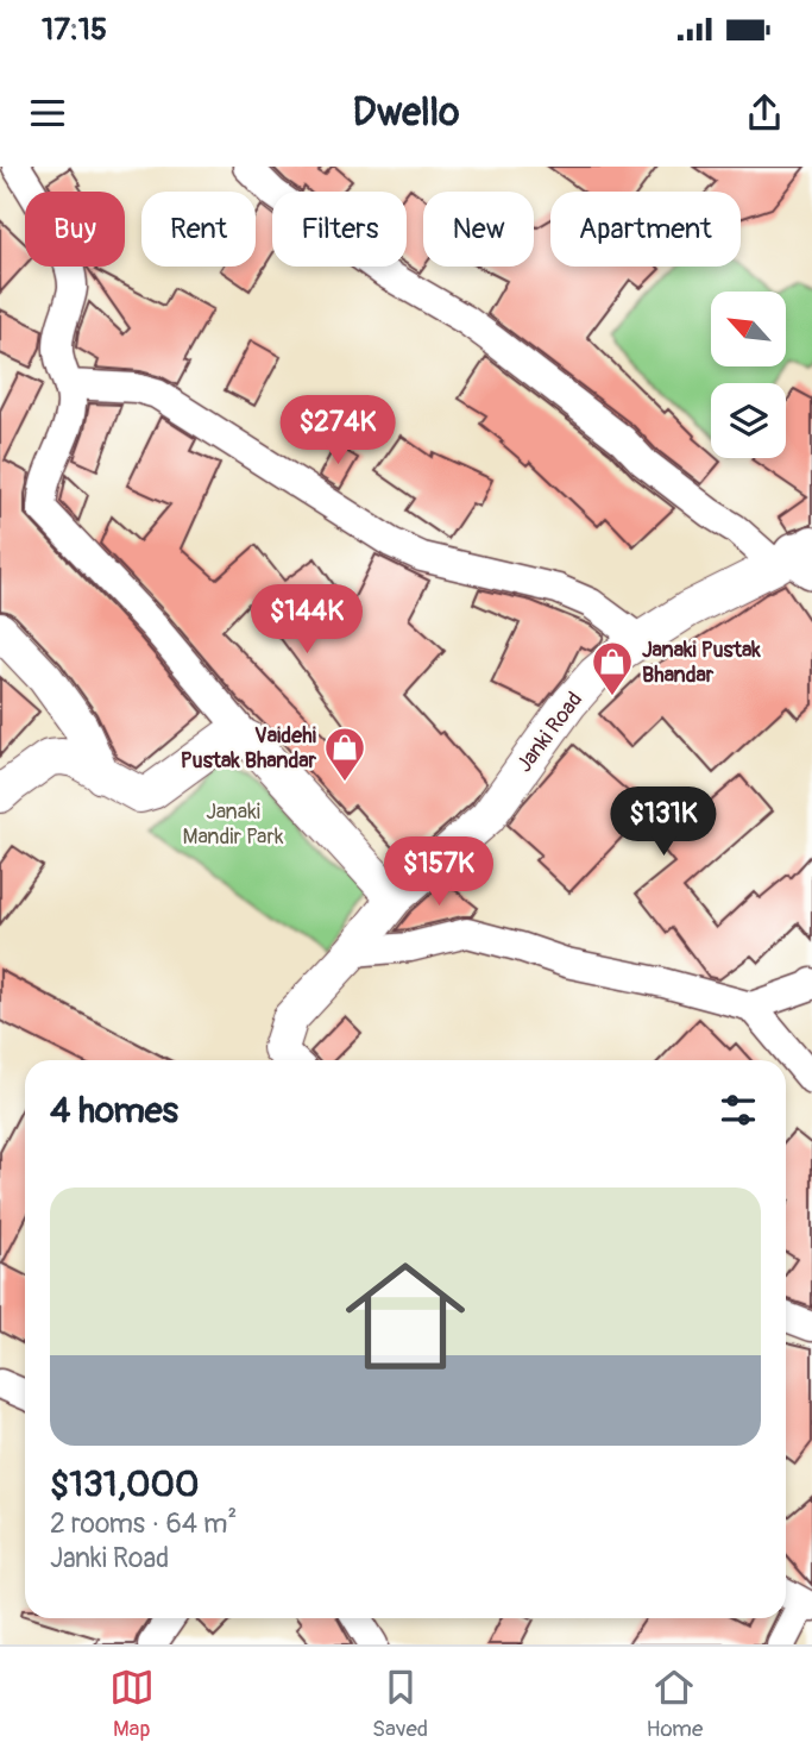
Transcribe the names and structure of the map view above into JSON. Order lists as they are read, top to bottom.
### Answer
{
  "streets": {
    "street": ["Janki Road"]
  },
  "parks": ["Janaki Mandir Park"],
  "places": {
    "shop": ["Janaki Pustak Bhandar", "Vaidehi Pustak Bhandar"]
  },
  "north": "top left",
  "page": {
    "status": "17:15",
    "header": "Dwello",
    "chip": [
      "Buy",
      "Rent",
      "Filters",
      "New",
      "Apartment"
    ],
    "price": [
      "$274K",
      "$144K",
      "$131K",
      "$157K"
    ],
    "heading": "4 homes",
    "list": [
      {
        "name": "$131,000",
        "note": "2 rooms · 64 m² · Janki Road"
      }
    ],
    "tabs": ["Map", "Saved", "Home"]
  }
}
